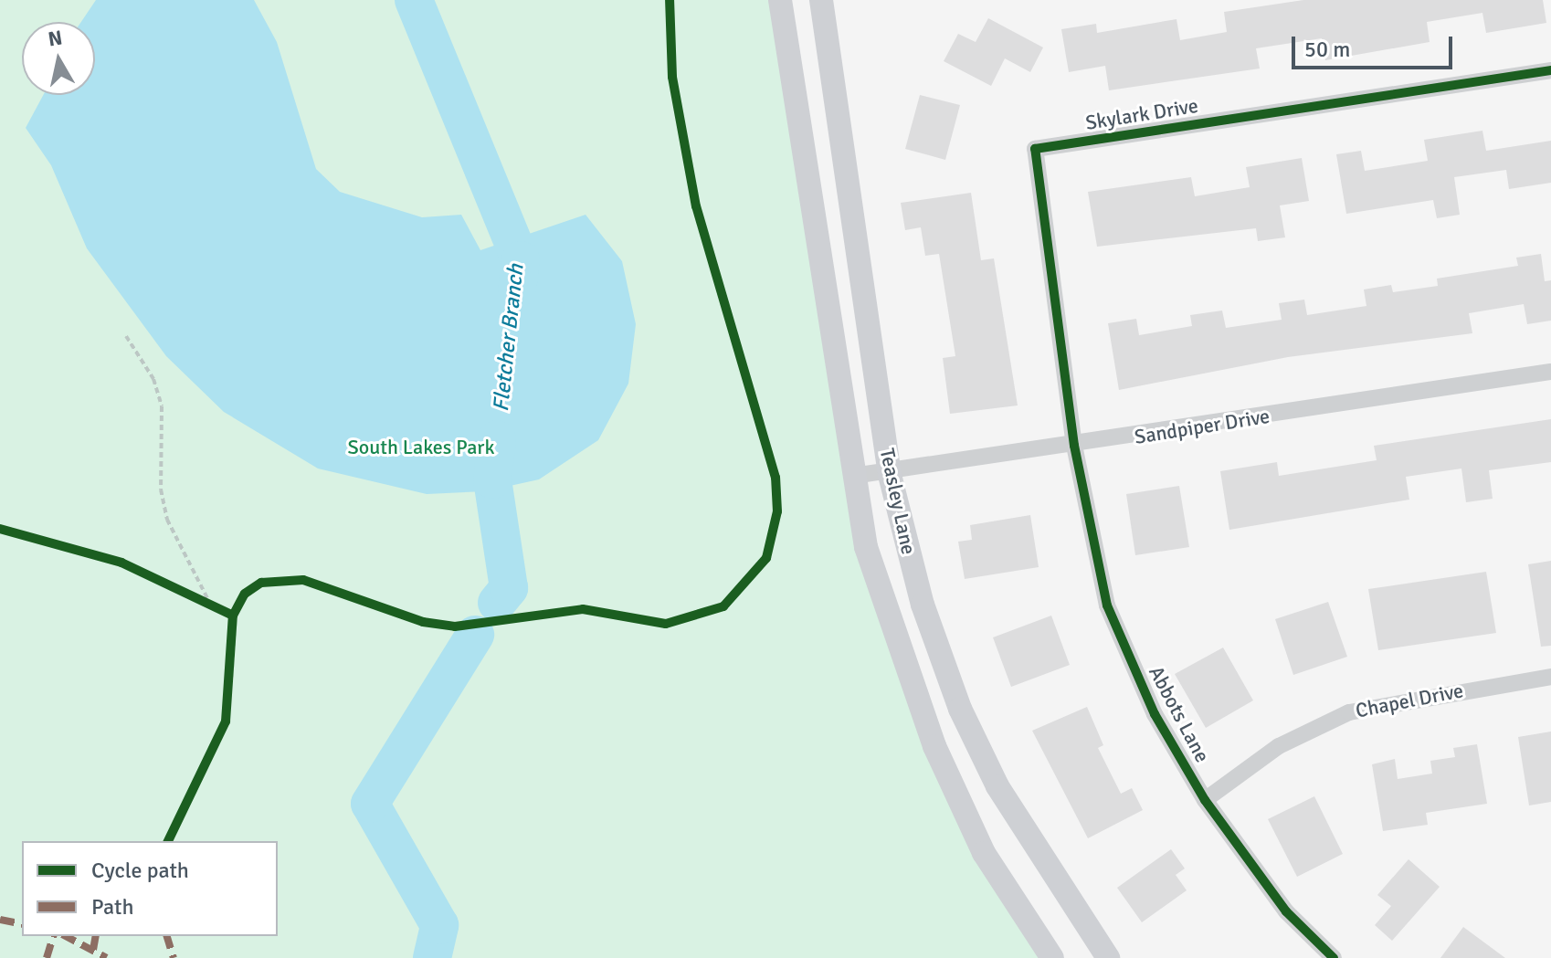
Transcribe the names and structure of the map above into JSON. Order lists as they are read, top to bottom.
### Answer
{
  "streets": {
    "main road": ["Teasley Lane"],
    "street": [
      "Skylark Drive",
      "Sandpiper Drive",
      "Chapel Drive",
      "Abbots Lane"
    ]
  },
  "crossings": [
    ["Skylark Drive", "Sandpiper Drive"],
    ["Skylark Drive", "Abbots Lane"],
    ["Sandpiper Drive", "Teasley Lane"],
    ["Sandpiper Drive", "Abbots Lane"],
    ["Chapel Drive", "Abbots Lane"]
  ],
  "water": ["Fletcher Branch"],
  "parks": ["South Lakes Park"],
  "legend": ["Cycle path", "Path"],
  "scale_bar": "50 m",
  "north": "top"
}
